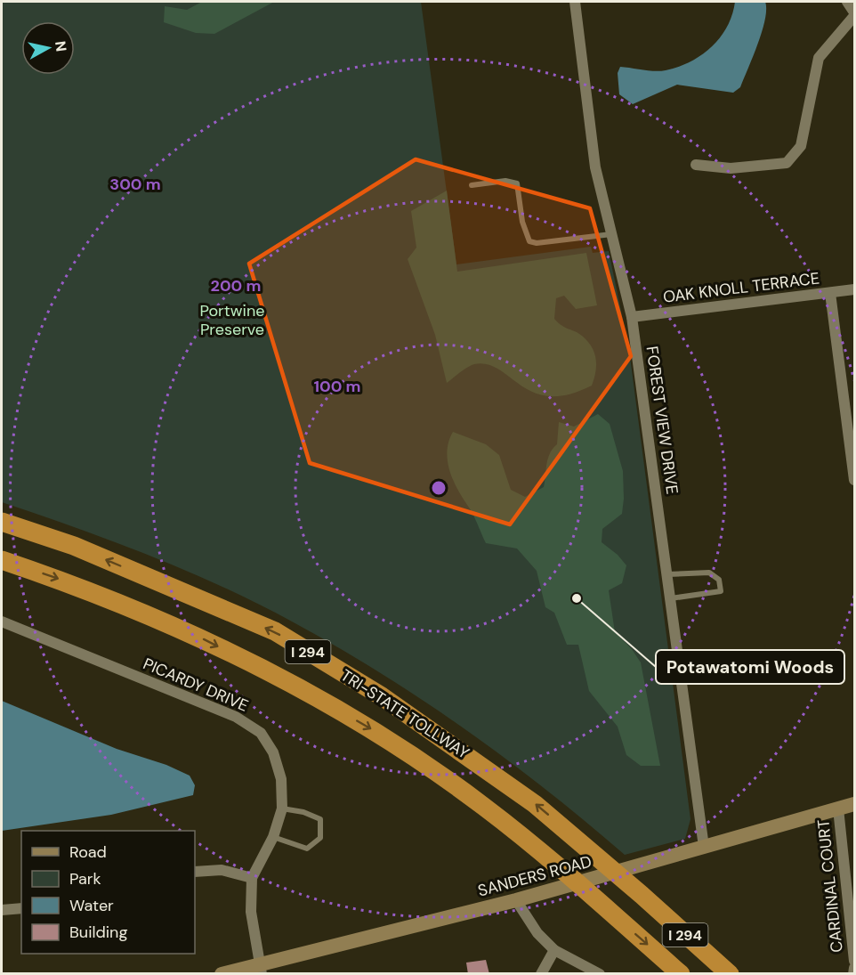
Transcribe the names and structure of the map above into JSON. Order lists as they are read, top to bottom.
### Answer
{
  "streets": {
    "highway": ["I 294", "TRI-STATE TOLLWAY"],
    "main road": ["SANDERS ROAD"],
    "street": [
      "OAK KNOLL TERRACE",
      "FOREST VIEW DRIVE",
      "PICARDY DRIVE",
      "CARDINAL COURT"
    ]
  },
  "crossings": [
    ["OAK KNOLL TERRACE", "FOREST VIEW DRIVE"],
    ["FOREST VIEW DRIVE", "SANDERS ROAD"],
    ["PICARDY DRIVE", "SANDERS ROAD"],
    ["SANDERS ROAD", "CARDINAL COURT"]
  ],
  "parks": ["Portwine Preserve"],
  "places": ["Potawatomi Woods"],
  "legend": [
    "Road",
    "Park",
    "Water",
    "Building"
  ],
  "north": "right",
  "rings": ["300 m", "200 m", "100 m"]
}
